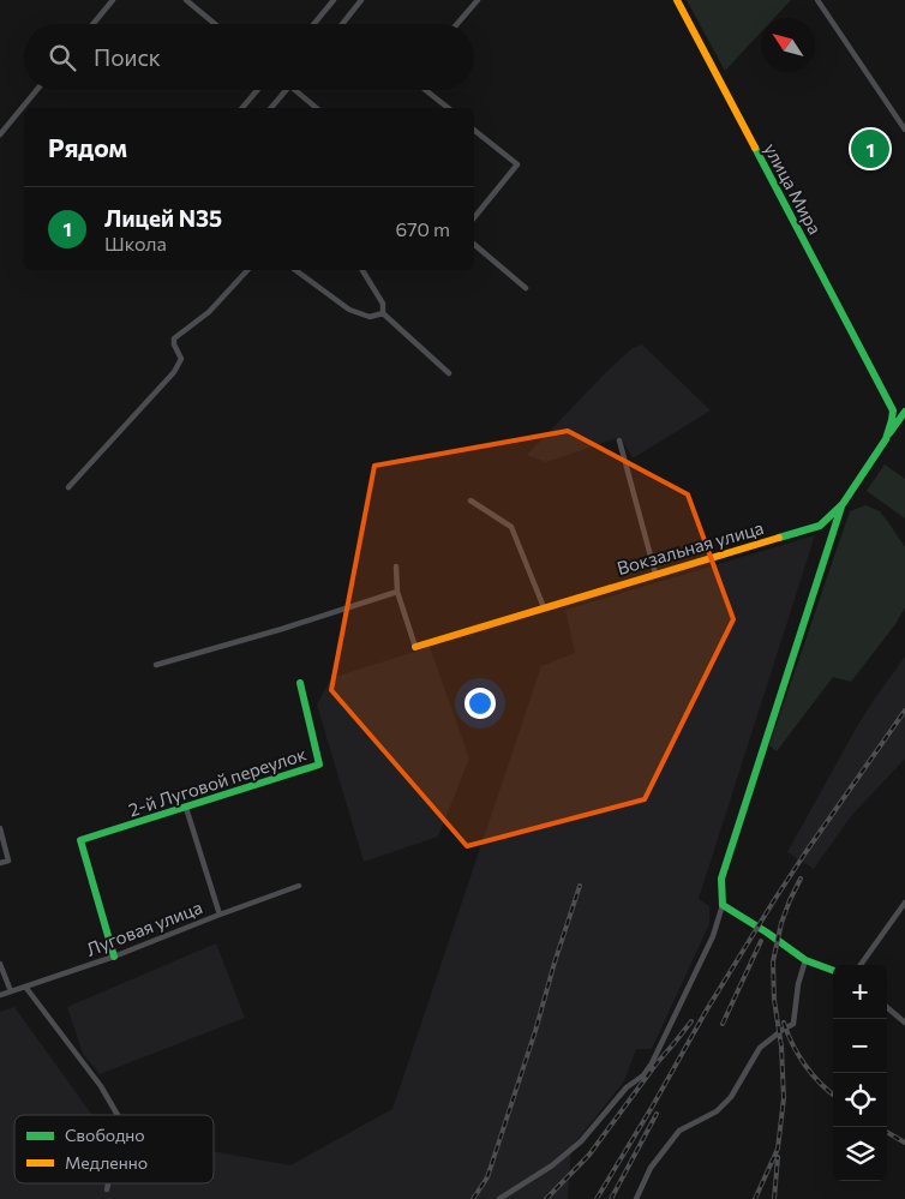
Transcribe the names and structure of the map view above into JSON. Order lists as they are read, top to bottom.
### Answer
{
  "streets": {
    "street": [
      "улица Мира",
      "Вокзальная улица",
      "2-й Луговой переулок",
      "Луговая улица"
    ]
  },
  "crossings": [
    ["улица Мира", "Вокзальная улица"],
    ["2-й Луговой переулок", "Луговая улица"]
  ],
  "legend": ["Свободно", "Медленно"],
  "north": "top left",
  "page": {
    "search": "Поиск",
    "heading": "Рядом",
    "pins": "1",
    "list": [
      {
        "mark": "1",
        "name": "Лицей N35",
        "note": "Школа",
        "value": "670 m"
      }
    ],
    "map_buttons": ["+", "−"]
  }
}
